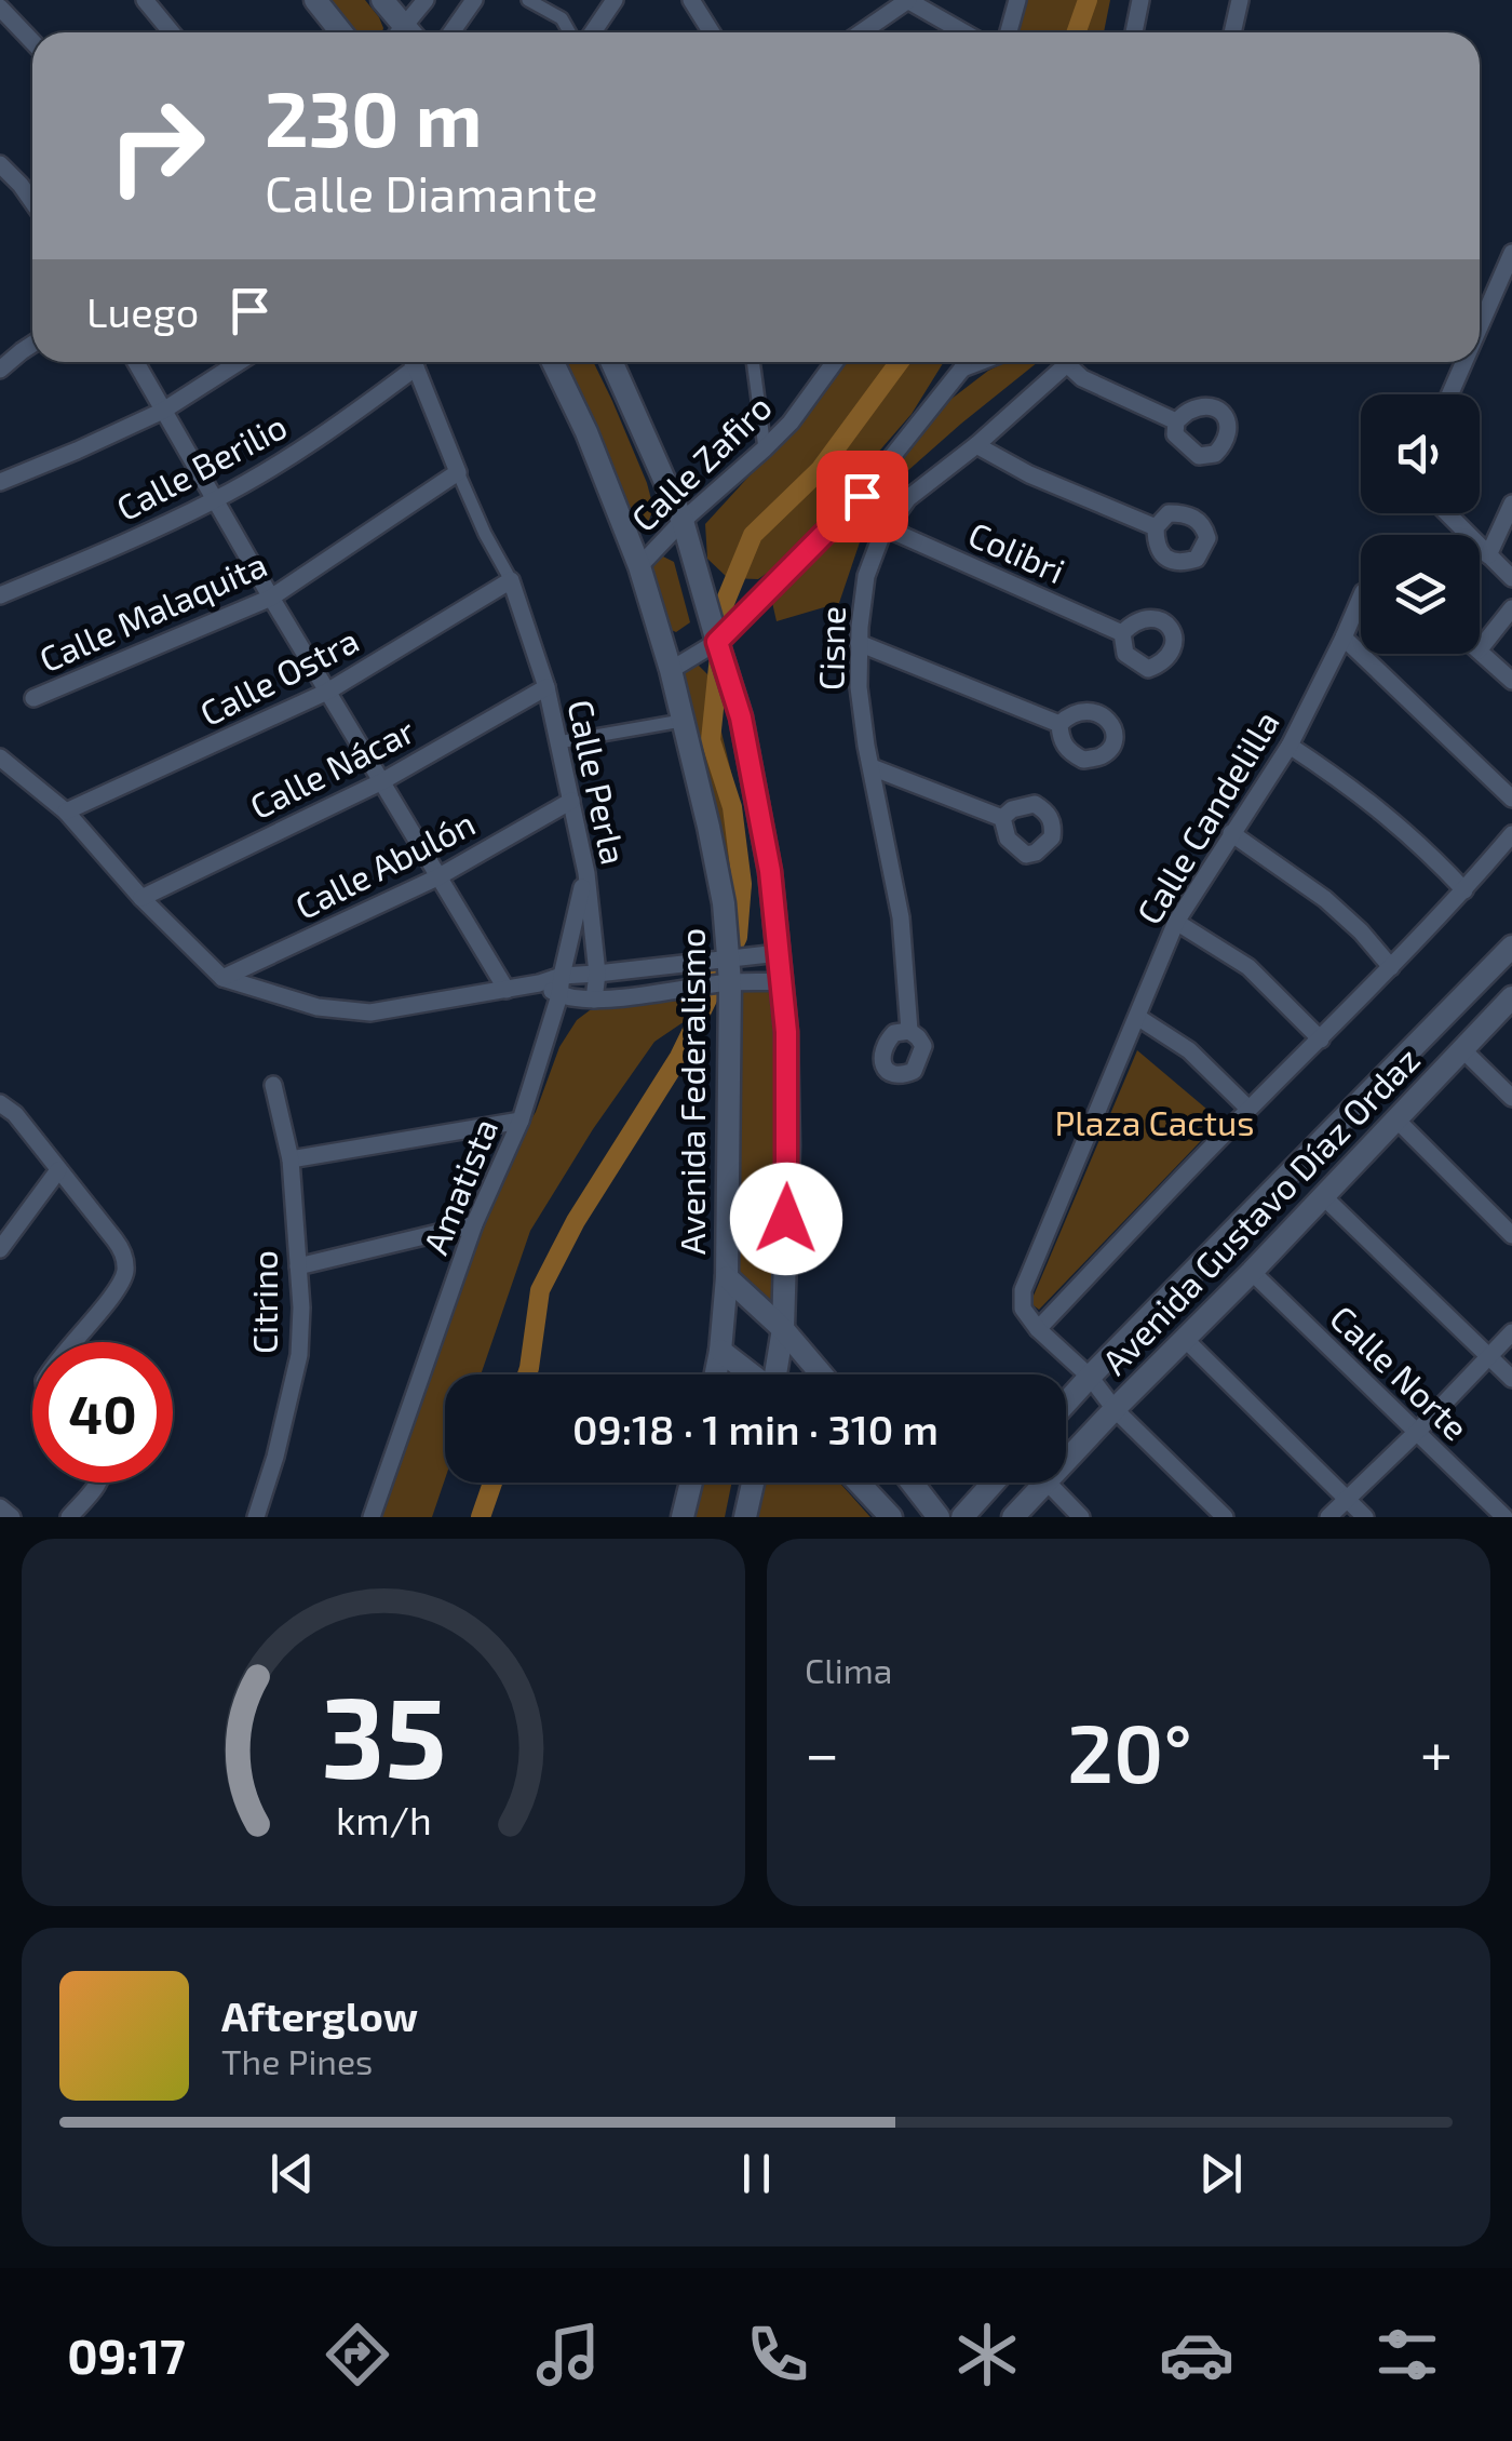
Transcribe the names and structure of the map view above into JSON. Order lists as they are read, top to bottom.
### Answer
{
  "streets": {
    "street": [
      "Calle Zafiro",
      "Calle Berilio",
      "Colibri",
      "Calle Malaquita",
      "Cisne",
      "Calle Ostra",
      "Calle Nácar",
      "Calle Perla",
      "Calle Candelilla",
      "Calle Abulón",
      "Avenida Federalismo",
      "Amatista",
      "Avenida Gustavo Díaz Ordaz",
      "Citrino",
      "Calle Norte"
    ]
  },
  "crossings": [
    ["Calle Zafiro", "Avenida Federalismo"],
    ["Colibri", "Cisne"],
    ["Calle Ostra", "Calle Perla"],
    ["Calle Nácar", "Calle Perla"],
    ["Calle Perla", "Calle Abulón"],
    ["Calle Perla", "Amatista"],
    ["Avenida Gustavo Díaz Ordaz", "Calle Norte"]
  ],
  "parks": ["Plaza Cactus"],
  "page": {
    "turn": ["230 m", "Calle Diamante"],
    "then": "Luego",
    "limit": "40",
    "trip": "09:18 · 1 min · 310 m",
    "tile": "Clima",
    "heat": ["−", "20°", "+"],
    "song": ["Afterglow", "The Pines"],
    "tabs": "09:17",
    "gauge": ["35", "km/h"]
  }
}
